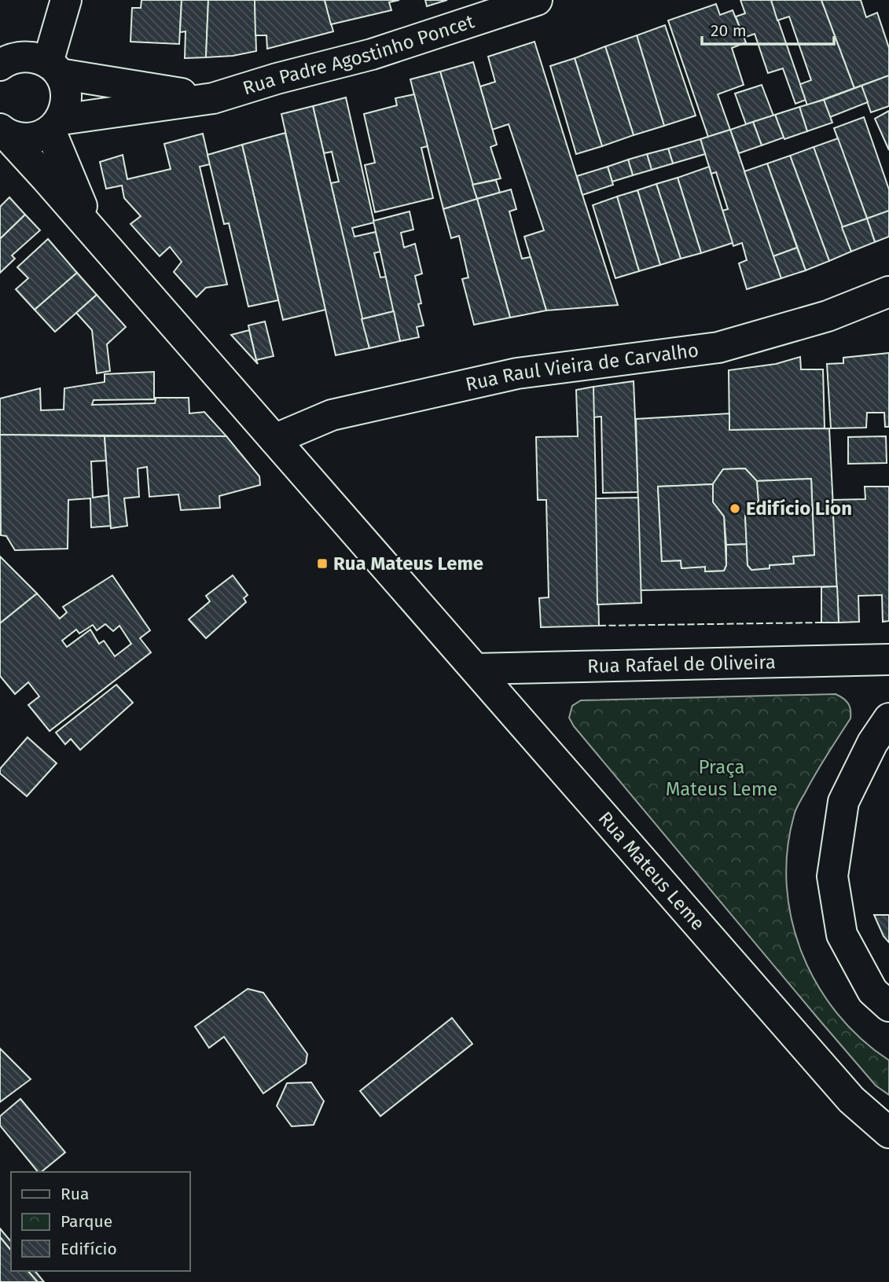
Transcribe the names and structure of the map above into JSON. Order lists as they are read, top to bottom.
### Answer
{
  "streets": {
    "street": [
      "Rua Padre Agostinho Poncet",
      "Rua Raul Vieira de Carvalho",
      "Rua Rafael de Oliveira",
      "Rua Mateus Leme"
    ]
  },
  "crossings": [
    ["Rua Padre Agostinho Poncet", "Rua Mateus Leme"],
    ["Rua Raul Vieira de Carvalho", "Rua Mateus Leme"],
    ["Rua Rafael de Oliveira", "Rua Mateus Leme"]
  ],
  "parks": ["Praça Mateus Leme"],
  "places": {
    "other": ["Edifício Lion"],
    "transit": ["Rua Mateus Leme"]
  },
  "legend": ["Rua", "Parque", "Edifício"],
  "scale_bar": "20 m"
}
